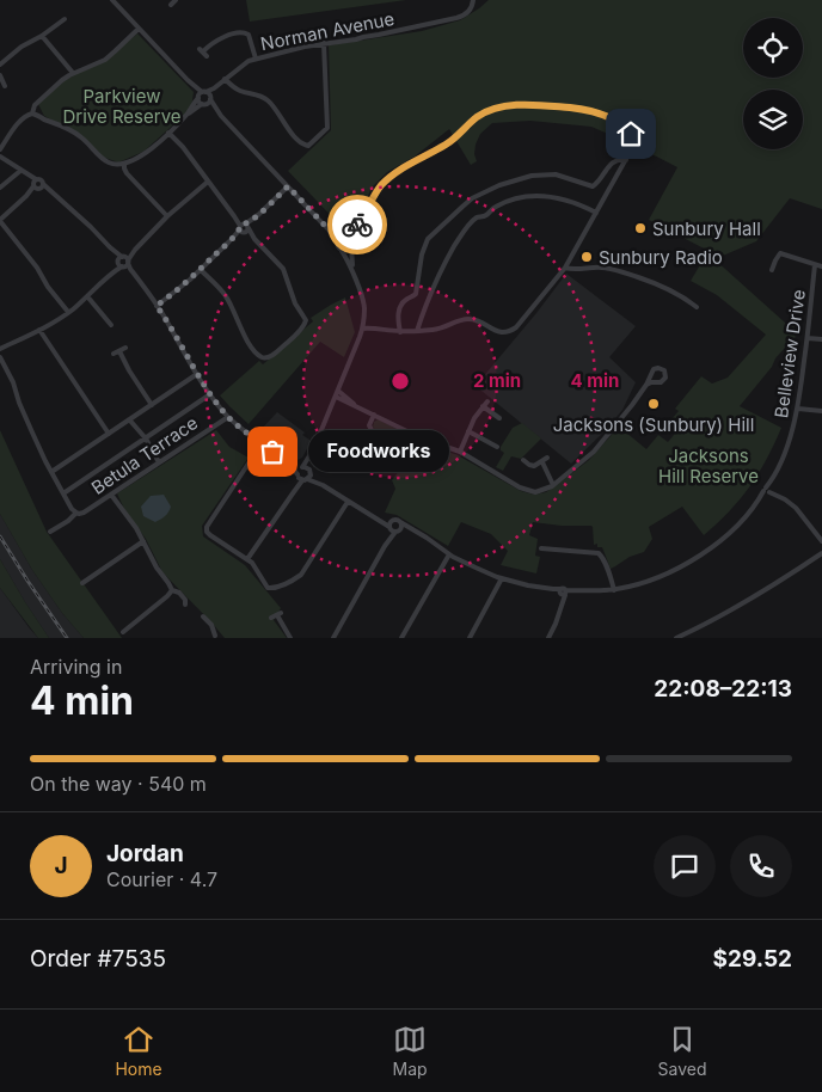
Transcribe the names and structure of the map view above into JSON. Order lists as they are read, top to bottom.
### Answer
{
  "streets": {
    "street": ["Norman Avenue", "Belleview Drive", "Betula Terrace"]
  },
  "parks": ["Parkview Drive Reserve", "Jacksons Hill Reserve"],
  "places": [
    "Sunbury Hall",
    "Sunbury Radio",
    "Jacksons (Sunbury) Hill",
    "Foodworks"
  ],
  "page": {
    "bubble": "Foodworks",
    "heading": ["4 min", "Arriving in", "22:08–22:13"],
    "panel": [
      "Jordan",
      "Courier · 4.7",
      "Order #7535",
      "$29.52"
    ],
    "bar": "On the way · 540 m",
    "round": "J",
    "tabs": ["Home", "Map", "Saved"]
  },
  "rings": ["2 min", "4 min"]
}
